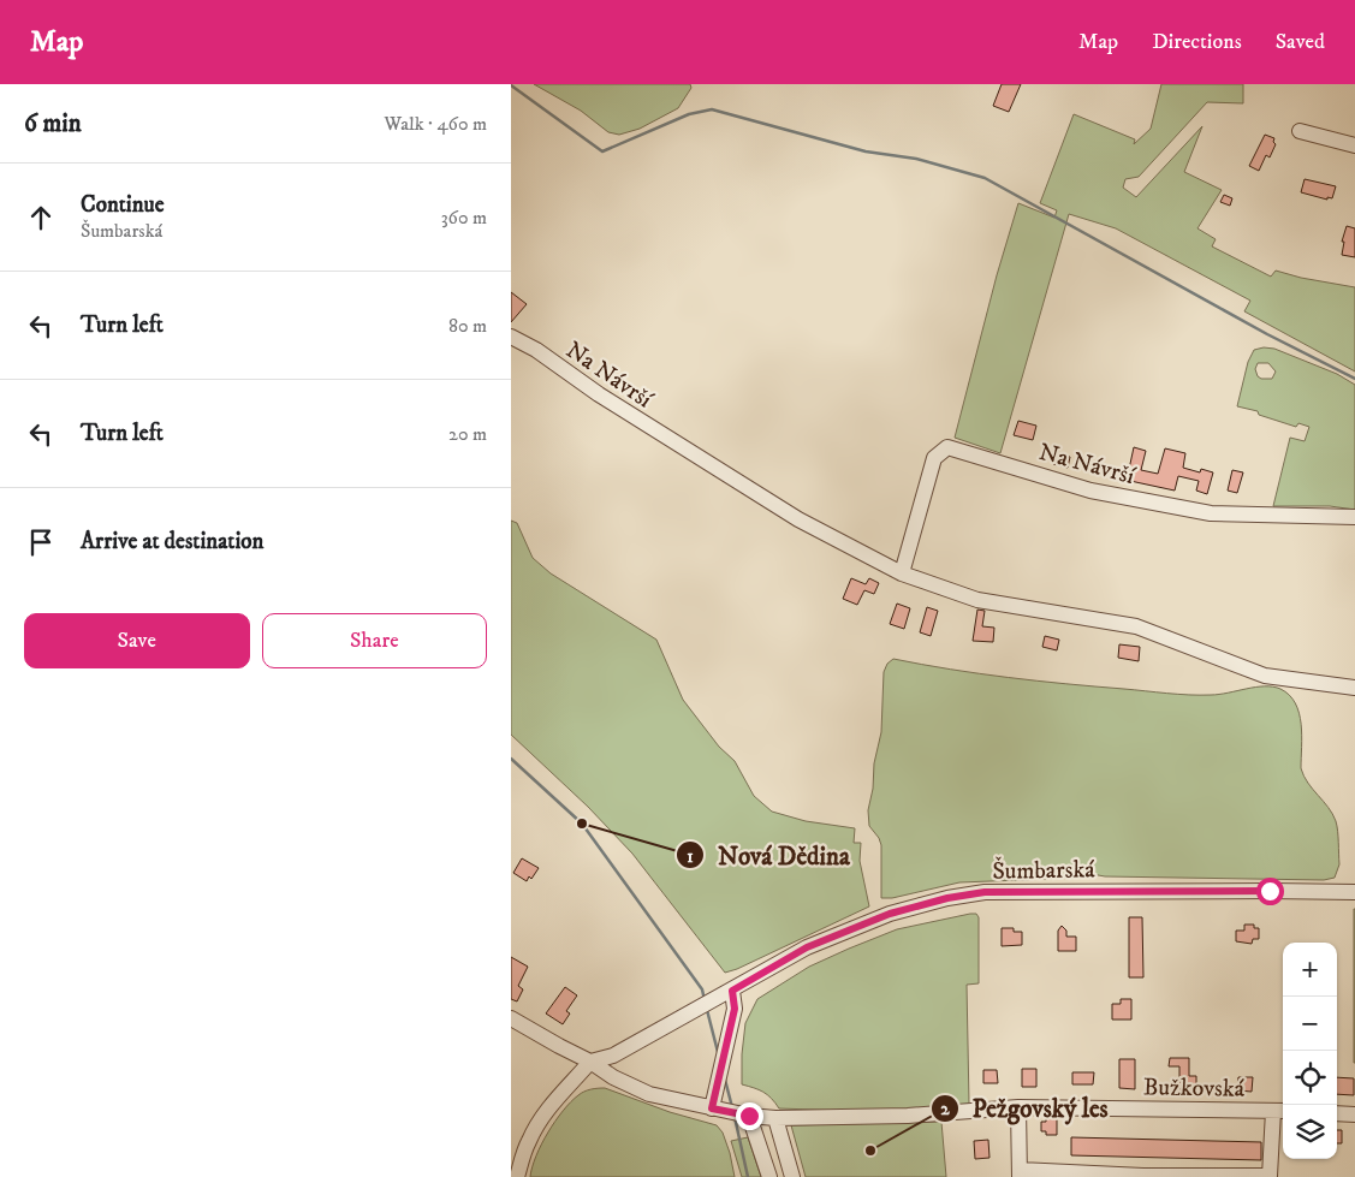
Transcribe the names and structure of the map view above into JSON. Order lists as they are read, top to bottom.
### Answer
{
  "streets": {
    "street": ["Na Návrší", "Šumbarská", "Bužkovská"]
  },
  "crossings": [
    ["Šumbarská", "Bužkovská"]
  ],
  "places": ["Nová Dědina", "Pežgovský les"],
  "page": {
    "header": "Map",
    "nav": ["Map", "Directions", "Saved"],
    "heading": ["6 min", "Walk · 460 m"],
    "list": [
      ["Continue", "Šumbarská", "360 m"],
      ["Turn left", "80 m"],
      ["Turn left", "20 m"],
      "Arrive at destination"
    ],
    "buttons": ["Save", "Share"],
    "map_buttons": ["+", "−"]
  }
}
